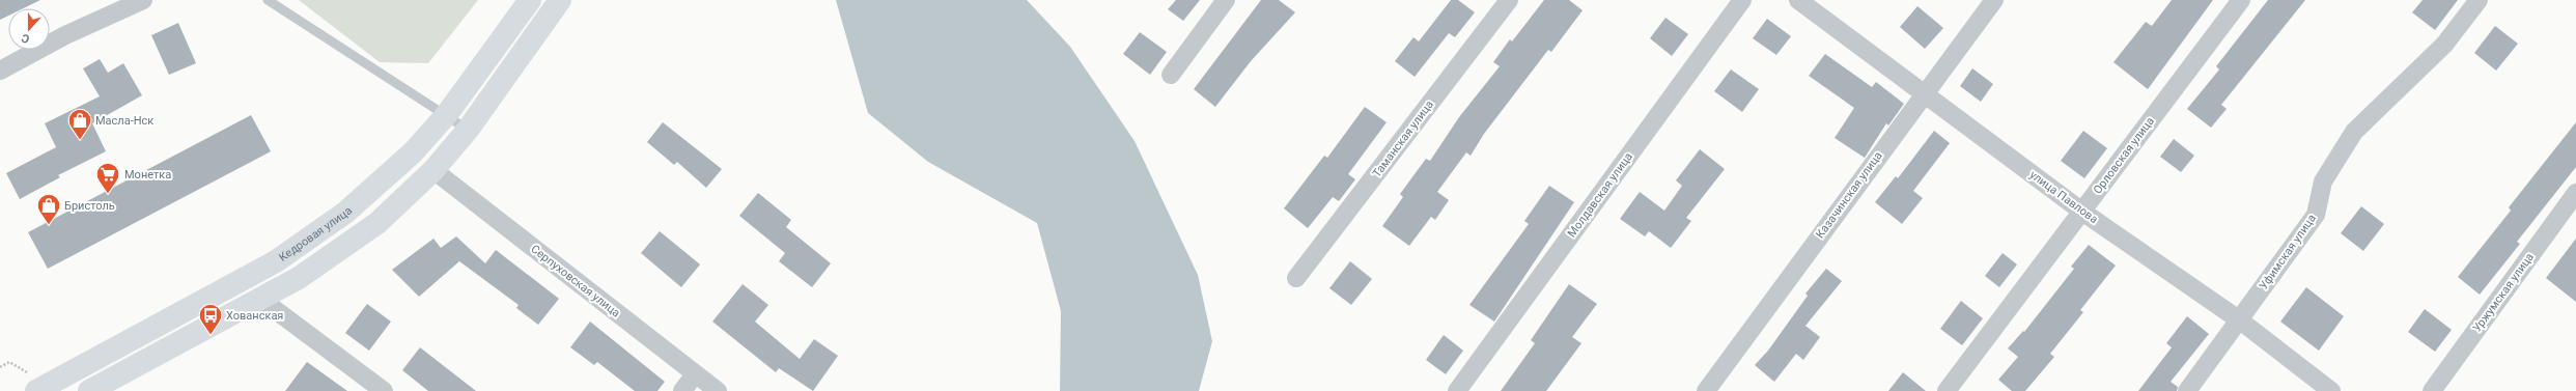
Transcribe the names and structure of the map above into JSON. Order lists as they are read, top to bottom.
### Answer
{
  "streets": {
    "main road": ["Кедровая улица"],
    "street": [
      "Таманская улица",
      "Орловская улица",
      "Молдавская улица",
      "Казачинская улица",
      "улица Павлова",
      "Уфимская улица",
      "Серпуховская улица",
      "Уржумская улица"
    ]
  },
  "crossings": [
    ["Орловская улица", "улица Павлова"],
    ["Казачинская улица", "улица Павлова"],
    ["улица Павлова", "Уфимская улица"]
  ],
  "places": {
    "shop": ["Масла-Нск", "Бристоль"],
    "supermarket": ["Монетка"],
    "bus stop": ["Хованская"]
  },
  "north": "bottom"
}
